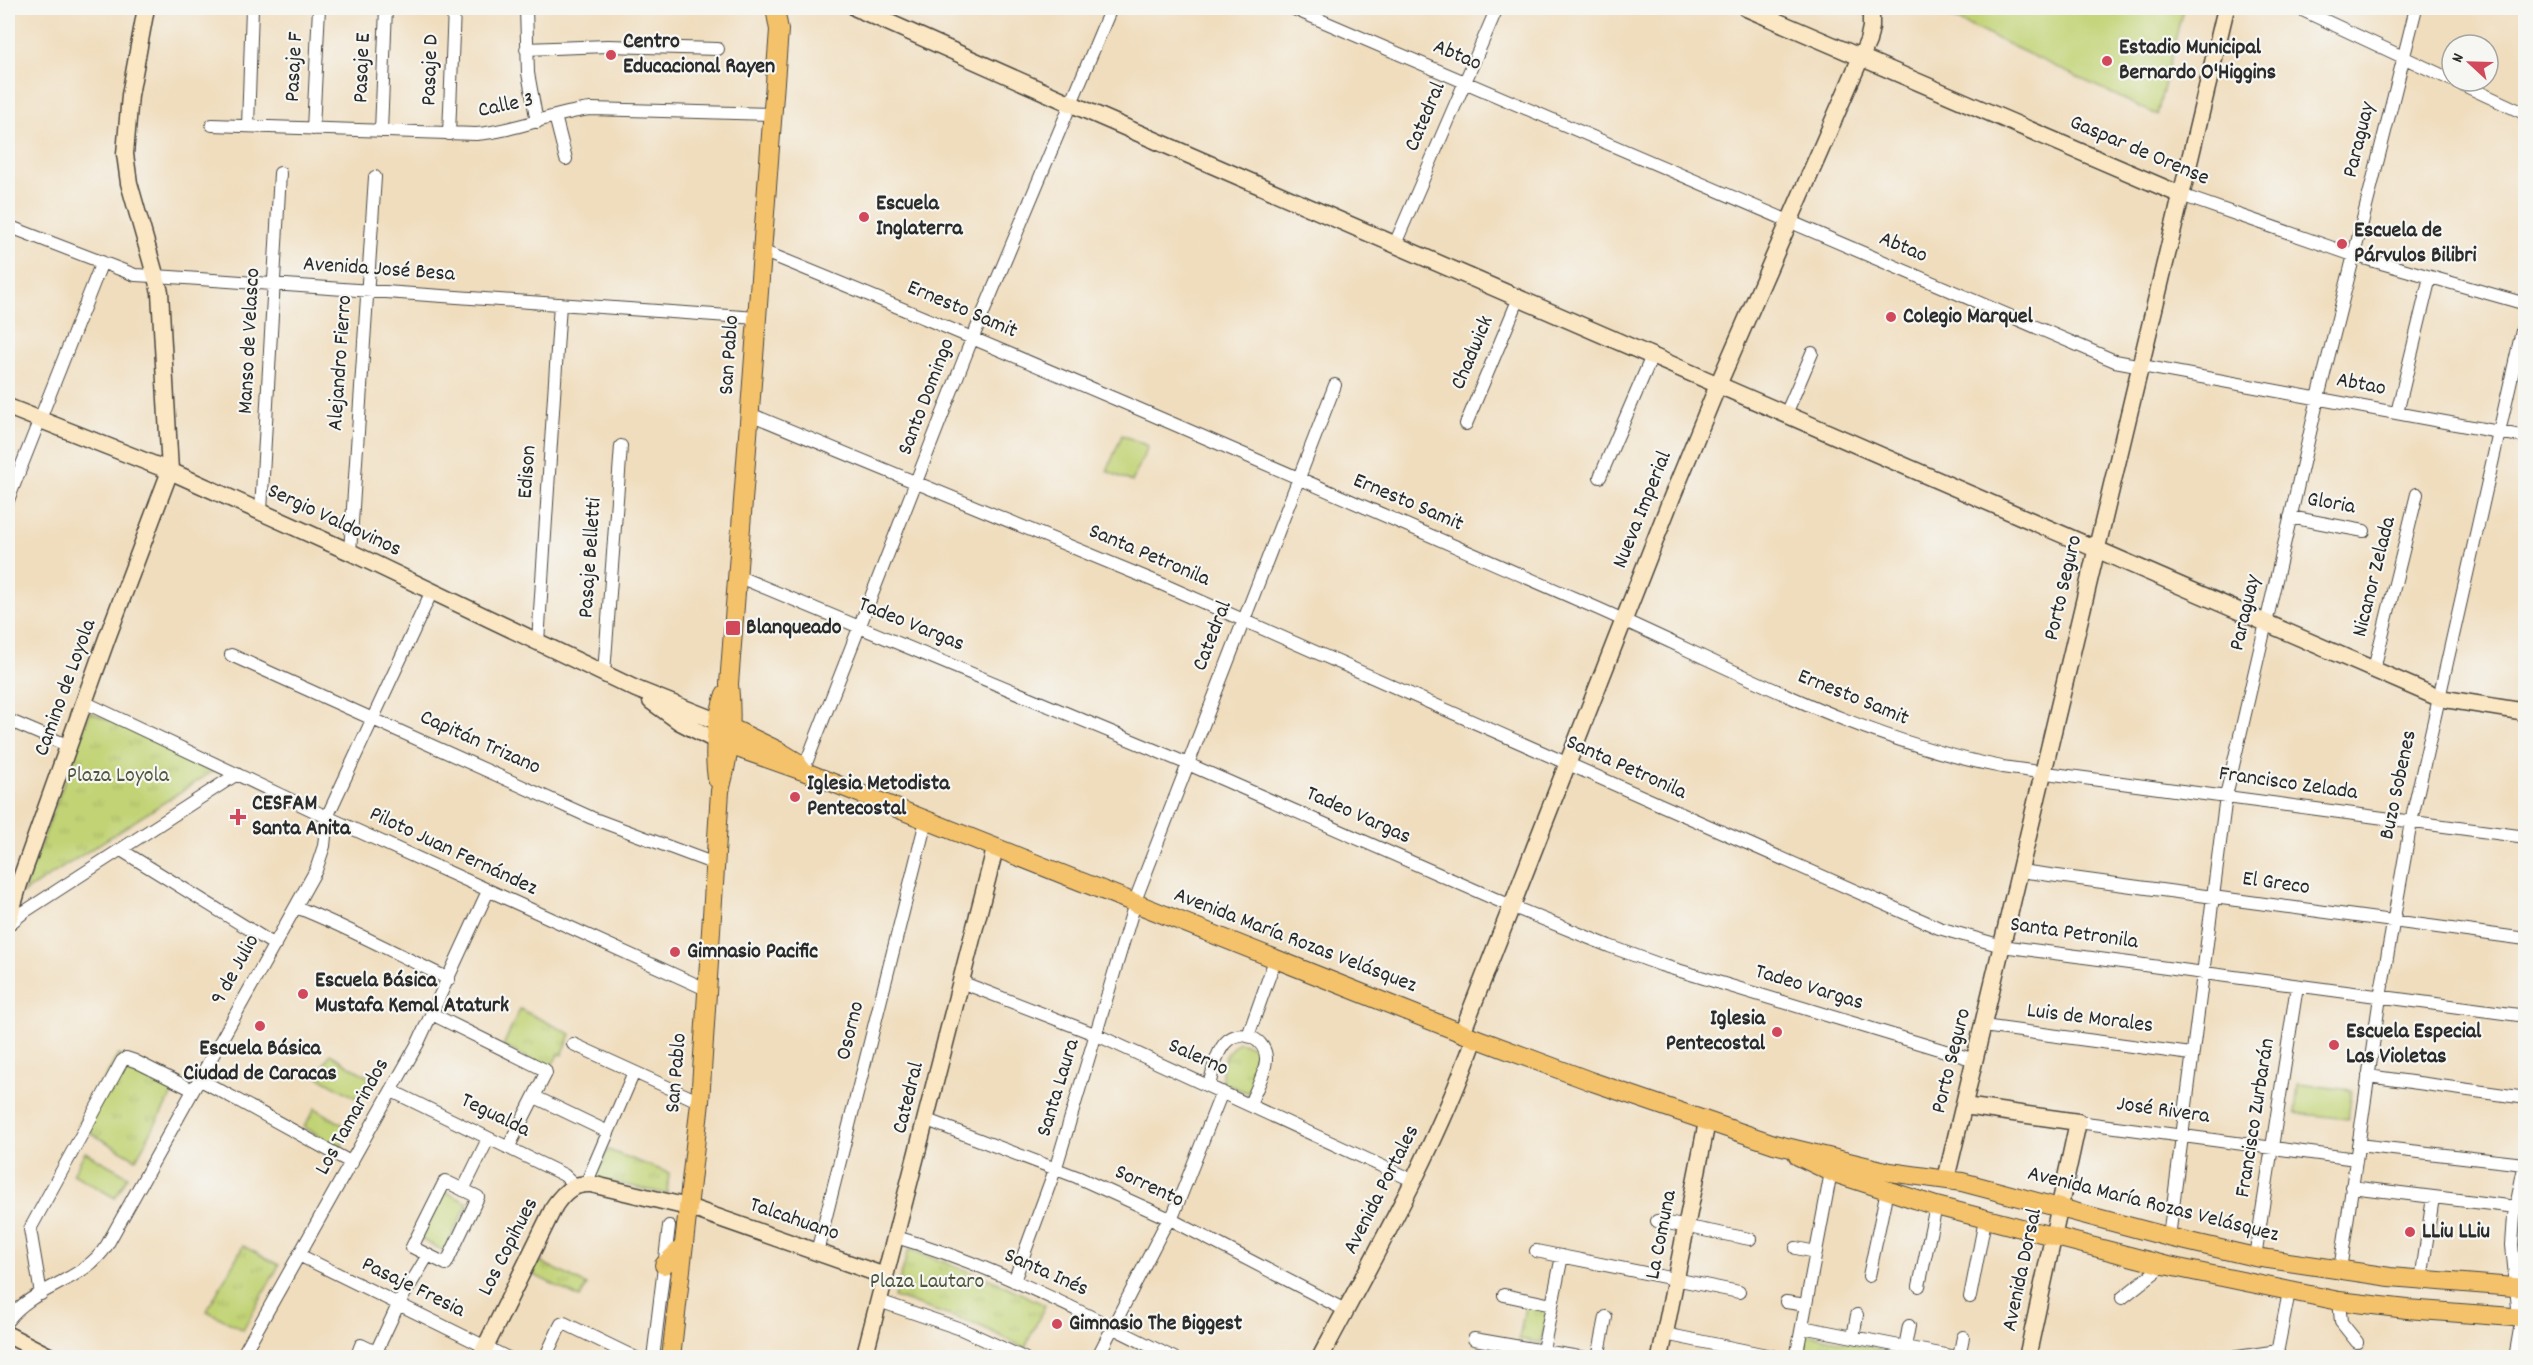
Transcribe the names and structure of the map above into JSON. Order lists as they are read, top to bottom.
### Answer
{
  "streets": {
    "main road": ["San Pablo", "Avenida María Rozas Velásquez"],
    "street": [
      "Abtao",
      "Pasaje F",
      "Pasaje E",
      "Pasaje D",
      "Calle 3",
      "Catedral",
      "Paraguay",
      "Gaspar de Orense",
      "Avenida José Besa",
      "Ernesto Samit",
      "Manso de Velasco",
      "Chadwick",
      "Alejandro Fierro",
      "Santo Domingo",
      "Edison",
      "Gloria",
      "Nueva Imperial",
      "Sergio Valdovinos",
      "Santa Petronila",
      "Pasaje Belletti",
      "Nicanor Zelada",
      "Porto Seguro",
      "Tadeo Vargas",
      "Camino de Loyola",
      "Capitán Trizano",
      "Francisco Zelada",
      "Buzo Sobenes",
      "Piloto Juan Fernández",
      "El Greco",
      "9 de Julio",
      "Luis de Morales",
      "Osorno",
      "Salerno",
      "Santa Laura",
      "José Rivera",
      "Tegualda",
      "Los Tamarindos",
      "Francisco Zurbarán",
      "Sorrento",
      "Avenida Portales",
      "Talcahuano",
      "La Comuna",
      "Los Copihues",
      "Avenida Dorsal",
      "Santa Inés",
      "Pasaje Fresia"
    ]
  },
  "crossings": [
    ["Abtao", "Catedral"],
    ["Abtao", "Paraguay"],
    ["Abtao", "Nueva Imperial"],
    ["Abtao", "Porto Seguro"],
    ["Abtao", "Buzo Sobenes"],
    ["Pasaje F", "Calle 3"],
    ["Pasaje E", "Calle 3"],
    ["Pasaje D", "Calle 3"],
    ["Calle 3", "San Pablo"],
    ["Catedral", "Ernesto Samit"],
    ["Catedral", "Santa Petronila"],
    ["Catedral", "Tadeo Vargas"],
    ["Catedral", "Avenida María Rozas Velásquez"],
    ["Catedral", "Salerno"],
    ["Catedral", "Santa Laura"],
    ["Catedral", "Sorrento"],
    ["Catedral", "Talcahuano"],
    ["Catedral", "Santa Inés"],
    ["Paraguay", "Gaspar de Orense"],
    ["Paraguay", "Gloria"],
    ["Paraguay", "Santa Petronila"],
    ["Paraguay", "Francisco Zelada"],
    ["Paraguay", "El Greco"],
    ["Paraguay", "Avenida María Rozas Velásquez"],
    ["Paraguay", "Luis de Morales"],
    ["Paraguay", "José Rivera"],
    ["Gaspar de Orense", "Nueva Imperial"],
    ["Gaspar de Orense", "Porto Seguro"],
    ["Avenida José Besa", "Manso de Velasco"],
    ["Avenida José Besa", "San Pablo"],
    ["Avenida José Besa", "Alejandro Fierro"],
    ["Avenida José Besa", "Edison"],
    ["Ernesto Samit", "San Pablo"],
    ["Ernesto Samit", "Santo Domingo"],
    ["Ernesto Samit", "Nueva Imperial"],
    ["Ernesto Samit", "Porto Seguro"],
    ["Ernesto Samit", "Francisco Zelada"],
    ["Manso de Velasco", "Sergio Valdovinos"],
    ["San Pablo", "Sergio Valdovinos"],
    ["San Pablo", "Santa Petronila"],
    ["San Pablo", "Tadeo Vargas"],
    ["San Pablo", "Capitán Trizano"],
    ["San Pablo", "Piloto Juan Fernández"],
    ["San Pablo", "Avenida María Rozas Velásquez"],
    ["San Pablo", "Tegualda"],
    ["San Pablo", "Talcahuano"],
    ["Alejandro Fierro", "Sergio Valdovinos"],
    ["Santo Domingo", "Santa Petronila"],
    ["Santo Domingo", "Tadeo Vargas"],
    ["Santo Domingo", "Avenida María Rozas Velásquez"],
    ["Edison", "Sergio Valdovinos"],
    ["Nueva Imperial", "Santa Petronila"],
    ["Nueva Imperial", "Tadeo Vargas"],
    ["Nueva Imperial", "Avenida María Rozas Velásquez"],
    ["Nueva Imperial", "Avenida Portales"],
    ["Sergio Valdovinos", "Pasaje Belletti"],
    ["Sergio Valdovinos", "Camino de Loyola"],
    ["Sergio Valdovinos", "Avenida María Rozas Velásquez"],
    ["Sergio Valdovinos", "9 de Julio"],
    ["Santa Petronila", "Porto Seguro"],
    ["Santa Petronila", "Buzo Sobenes"],
    ["Santa Petronila", "Francisco Zurbarán"],
    ["Porto Seguro", "Tadeo Vargas"],
    ["Porto Seguro", "Francisco Zelada"],
    ["Porto Seguro", "El Greco"],
    ["Porto Seguro", "Avenida María Rozas Velásquez"],
    ["Porto Seguro", "Luis de Morales"],
    ["Porto Seguro", "José Rivera"],
    ["Camino de Loyola", "Piloto Juan Fernández"],
    ["Capitán Trizano", "9 de Julio"],
    ["Francisco Zelada", "Buzo Sobenes"],
    ["Buzo Sobenes", "El Greco"],
    ["Buzo Sobenes", "Avenida María Rozas Velásquez"],
    ["Buzo Sobenes", "José Rivera"],
    ["Piloto Juan Fernández", "9 de Julio"],
    ["Piloto Juan Fernández", "Los Tamarindos"],
    ["Avenida María Rozas Velásquez", "Osorno"],
    ["Avenida María Rozas Velásquez", "Santa Laura"],
    ["Avenida María Rozas Velásquez", "Francisco Zurbarán"],
    ["Avenida María Rozas Velásquez", "Avenida Portales"],
    ["Avenida María Rozas Velásquez", "La Comuna"],
    ["Avenida María Rozas Velásquez", "Avenida Dorsal"],
    ["Osorno", "Talcahuano"],
    ["Salerno", "Santa Laura"],
    ["Salerno", "Avenida Portales"],
    ["Santa Laura", "Sorrento"],
    ["Santa Laura", "Santa Inés"],
    ["José Rivera", "Francisco Zurbarán"],
    ["José Rivera", "Avenida Dorsal"],
    ["Tegualda", "Los Tamarindos"],
    ["Tegualda", "Talcahuano"],
    ["Tegualda", "Los Copihues"],
    ["Los Tamarindos", "Pasaje Fresia"],
    ["Sorrento", "Avenida Portales"],
    ["Los Copihues", "Pasaje Fresia"]
  ],
  "parks": ["Plaza Loyola", "Plaza Lautaro"],
  "places": {
    "other": [
      "Centro Educacional Rayen",
      "Estadio Municipal Bernardo O'Higgins",
      "Escuela Inglaterra",
      "Escuela de Párvulos Bilibri",
      "Colegio Marquel",
      "Iglesia Metodista Pentecostal",
      "Gimnasio Pacific",
      "Escuela Básica Mustafa Kemal Ataturk",
      "Escuela Básica Ciudad de Caracas",
      "Iglesia Pentecostal",
      "Escuela Especial Las Violetas",
      "LLiu LLiu",
      "Gimnasio The Biggest"
    ],
    "transit": ["Blanqueado"],
    "health": ["CESFAM Santa Anita"]
  },
  "north": "left"
}
